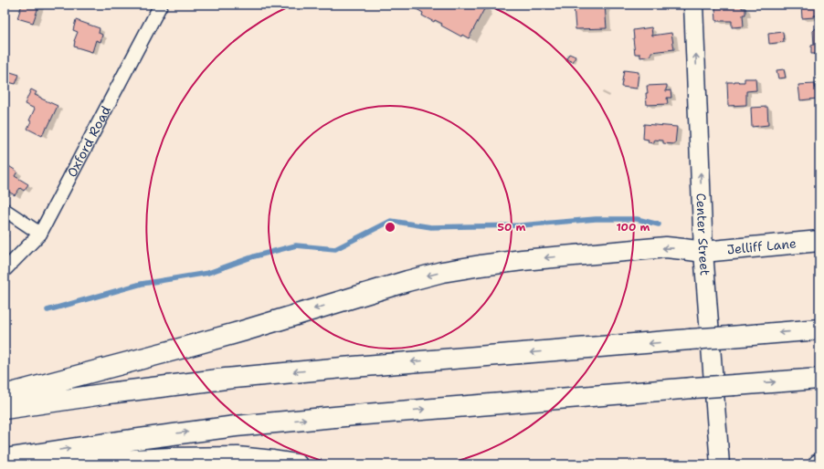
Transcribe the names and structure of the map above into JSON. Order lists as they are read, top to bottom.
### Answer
{
  "streets": {
    "main road": ["Jelliff Lane"],
    "street": ["Oxford Road", "Center Street"]
  },
  "crossings": [
    ["Center Street", "Jelliff Lane"]
  ],
  "one_way": ["Center Street"],
  "rings": ["50 m", "100 m"]
}
